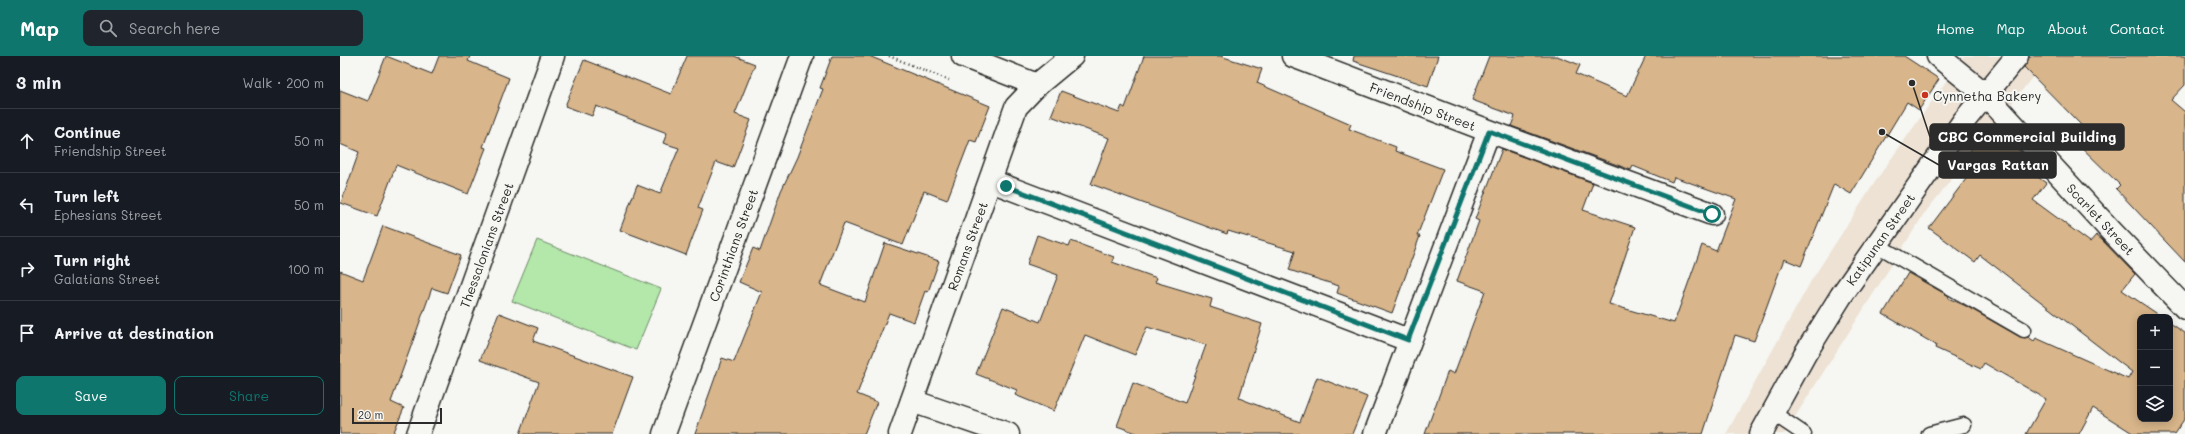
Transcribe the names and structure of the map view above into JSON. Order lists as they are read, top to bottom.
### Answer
{
  "streets": {
    "street": [
      "Friendship Street",
      "Scarlet Street",
      "Katipunan Street",
      "Thessalonians Street",
      "Corinthians Street",
      "Romans Street"
    ]
  },
  "crossings": [
    ["Scarlet Street", "Katipunan Street"]
  ],
  "places": ["CBC Commercial Building", "Cynnetha Bakery", "Vargas Rattan"],
  "scale_bar": "20 m",
  "page": {
    "header": "Map",
    "search": "Search here",
    "nav": [
      "Home",
      "Map",
      "About",
      "Contact"
    ],
    "heading": ["3 min", "Walk · 200 m"],
    "list": [
      ["Continue", "Friendship Street", "50 m"],
      ["Turn left", "Ephesians Street", "50 m"],
      ["Turn right", "Galatians Street", "100 m"],
      "Arrive at destination"
    ],
    "map_buttons": ["+", "−"],
    "buttons": ["Save", "Share"],
    "scale": "20 m"
  }
}
